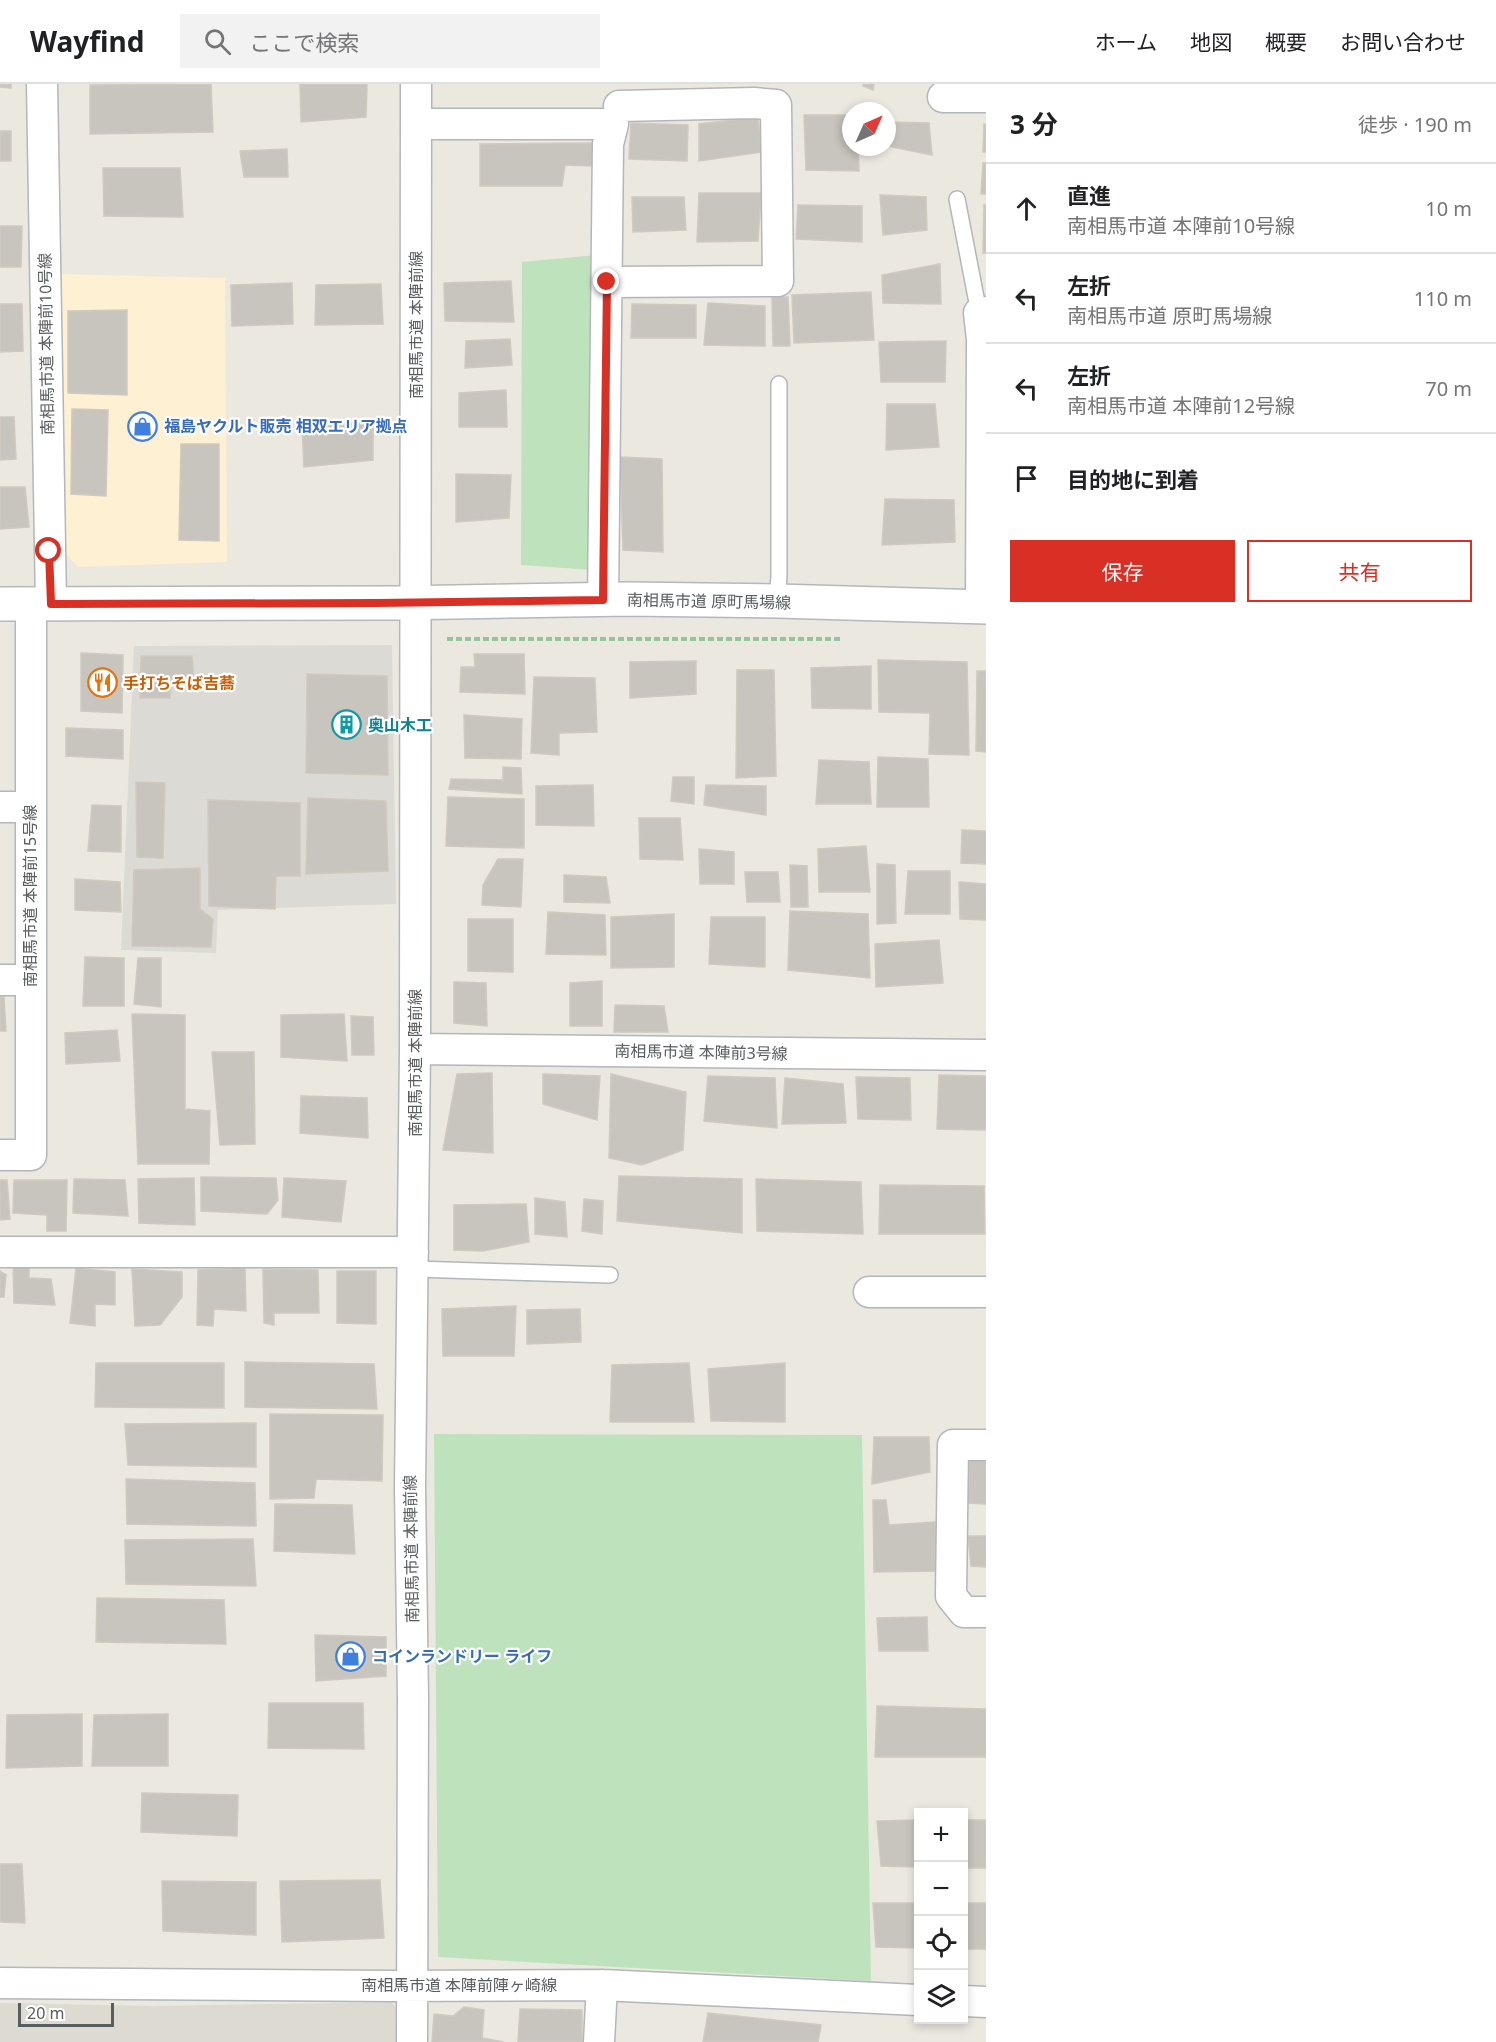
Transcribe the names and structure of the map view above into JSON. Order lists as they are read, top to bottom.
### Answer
{
  "streets": {
    "street": [
      "南相馬市道 本陣前線",
      "南相馬市道 本陣前10号線",
      "南相馬市道 原町馬場線",
      "南相馬市道 本陣前15号線",
      "南相馬市道 本陣前3号線",
      "南相馬市道 本陣前陣ヶ崎線"
    ]
  },
  "crossings": [
    ["南相馬市道 本陣前線", "南相馬市道 原町馬場線"],
    ["南相馬市道 本陣前線", "南相馬市道 本陣前3号線"],
    ["南相馬市道 本陣前線", "南相馬市道 本陣前陣ヶ崎線"],
    ["南相馬市道 本陣前10号線", "南相馬市道 原町馬場線"],
    ["南相馬市道 本陣前10号線", "南相馬市道 本陣前15号線"],
    ["南相馬市道 原町馬場線", "南相馬市道 本陣前15号線"]
  ],
  "places": {
    "shop": ["福島ヤクルト販売 相双エリア拠点", "コインランドリー ライフ"],
    "restaurant": ["手打ちそば吉蕎"],
    "building": ["奥山木工"]
  },
  "scale_bar": "20 m",
  "north": "top right",
  "page": {
    "header": "Wayfind",
    "search": "ここで検索",
    "nav": [
      "ホーム",
      "地図",
      "概要",
      "お問い合わせ"
    ],
    "heading": ["3 分", "徒歩 · 190 m"],
    "list": [
      ["直進", "南相馬市道 本陣前10号線", "10 m"],
      ["左折", "南相馬市道 原町馬場線", "110 m"],
      ["左折", "南相馬市道 本陣前12号線", "70 m"],
      "目的地に到着"
    ],
    "buttons": ["保存", "共有"],
    "map_buttons": ["+", "−"],
    "scale": "20 m"
  }
}
